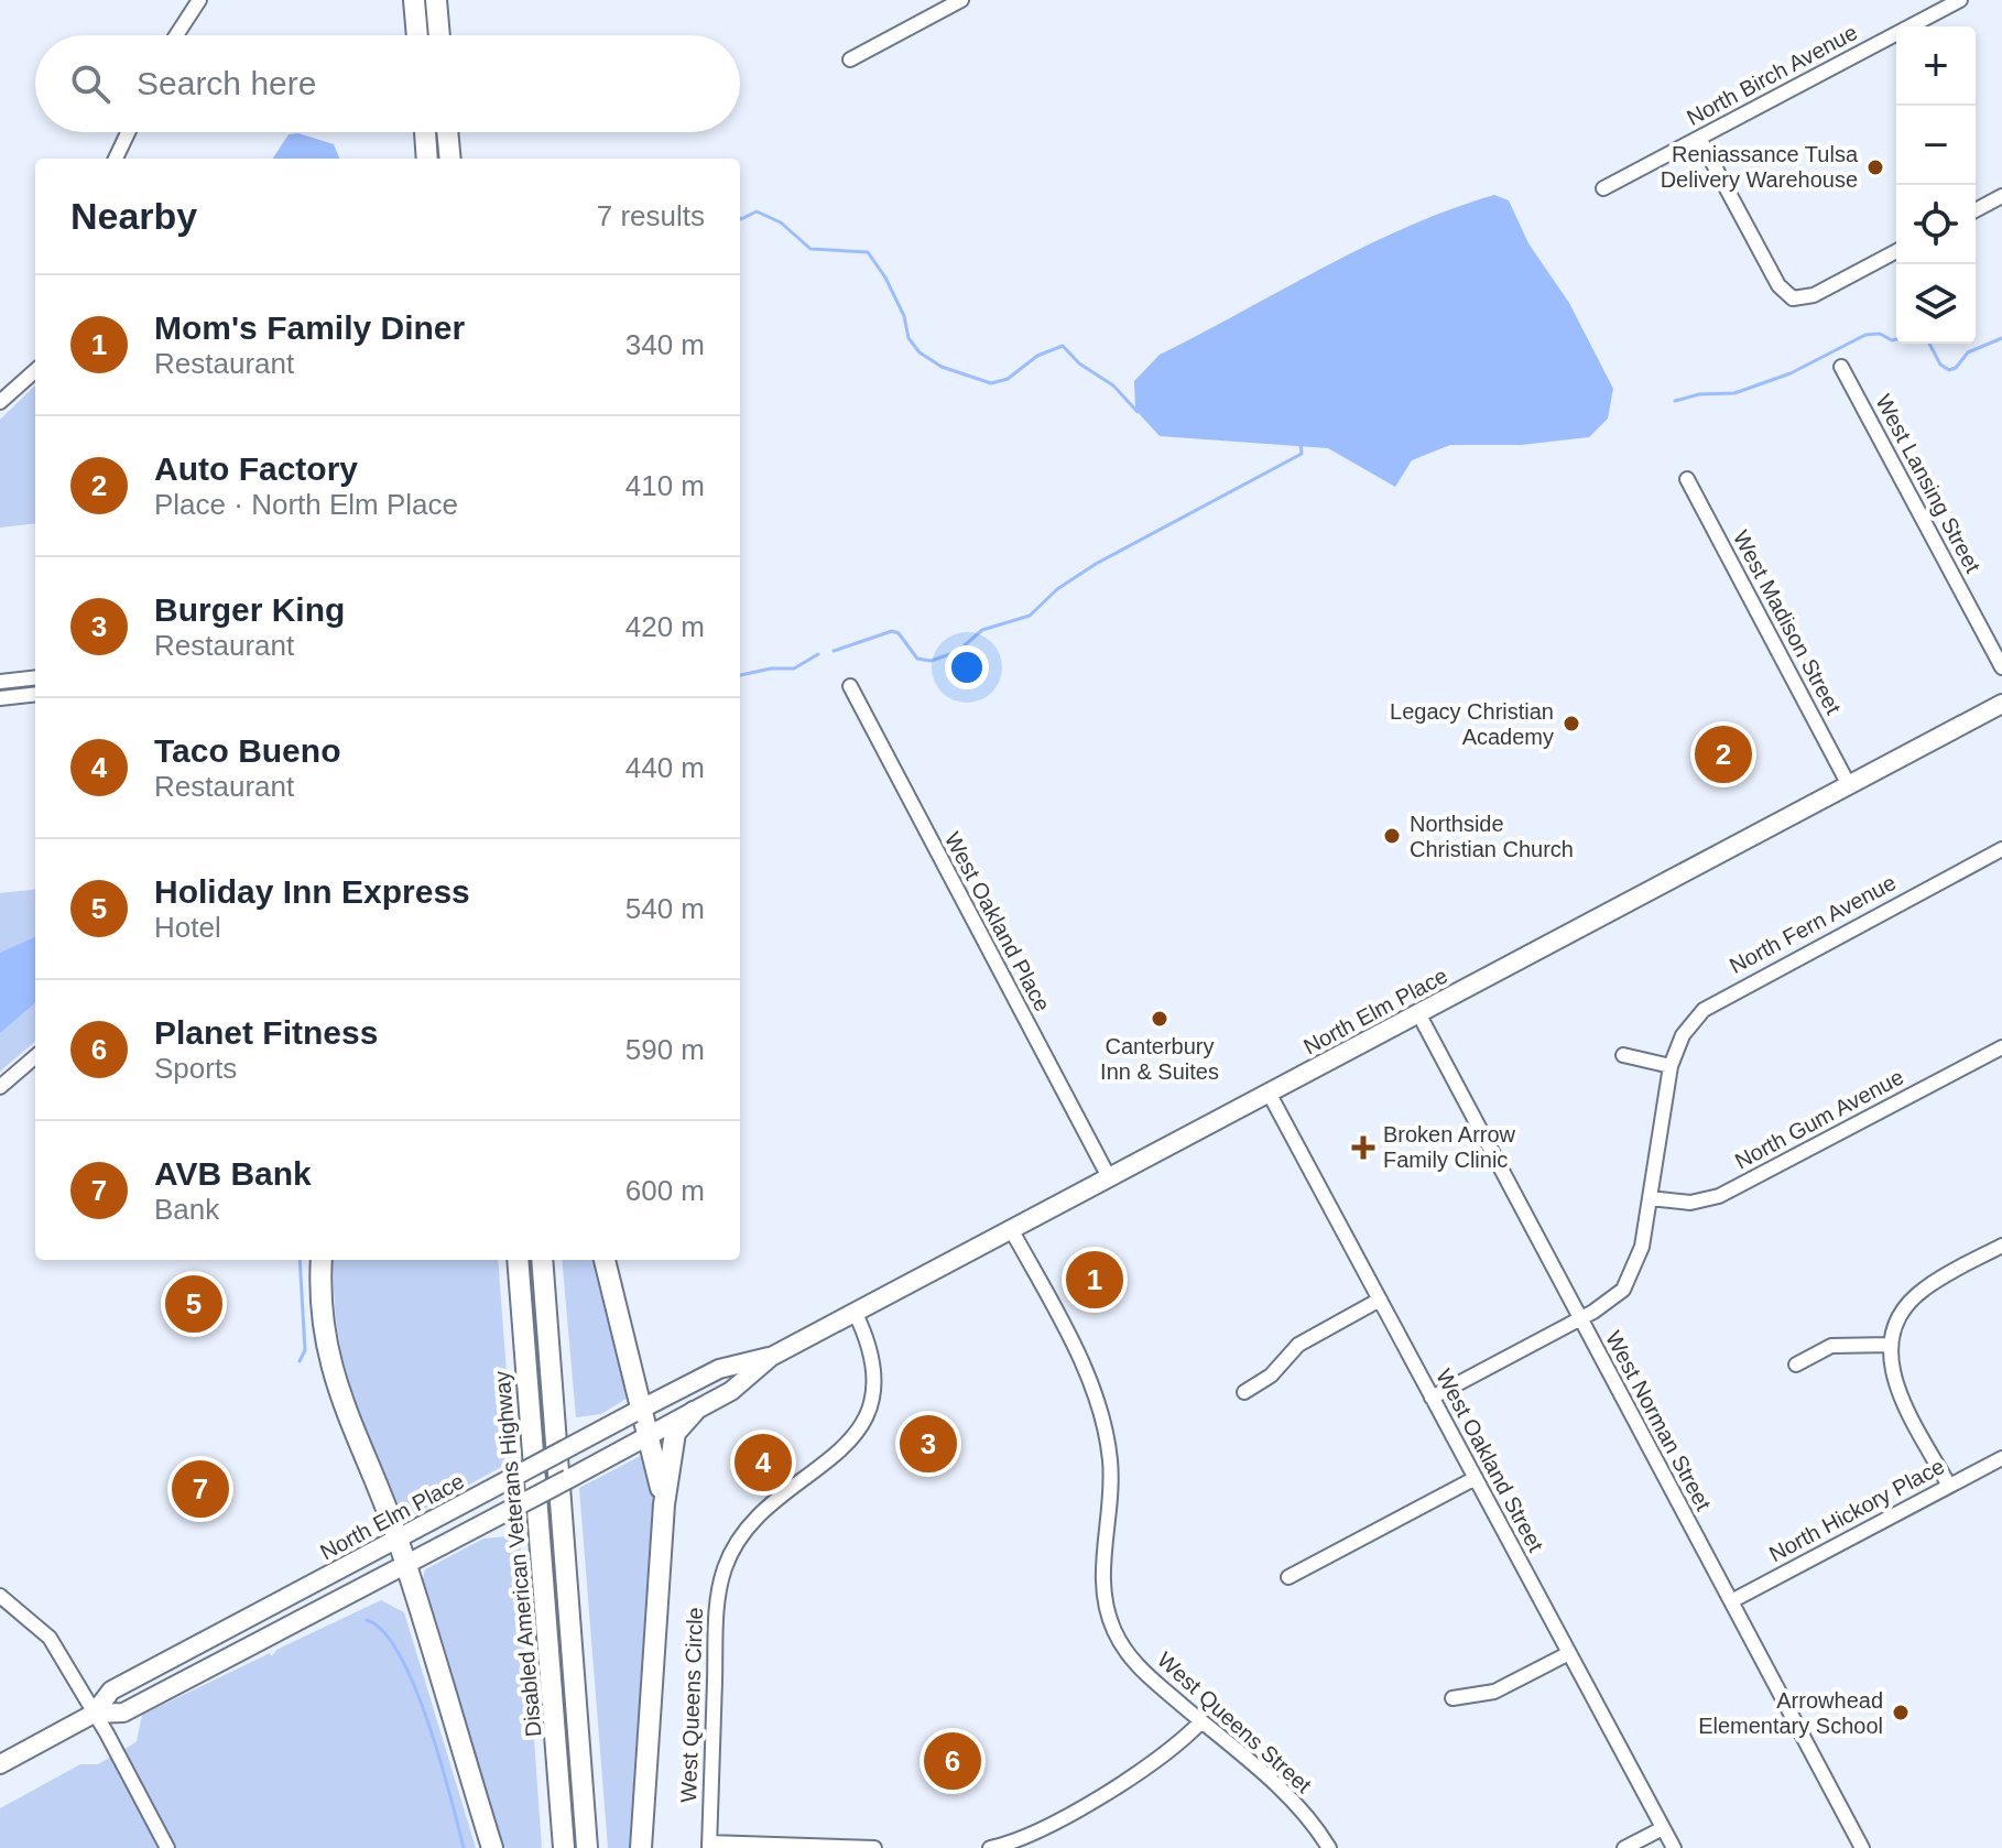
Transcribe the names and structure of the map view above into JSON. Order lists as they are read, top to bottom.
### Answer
{
  "streets": {
    "highway": ["Disabled American Veterans Highway"],
    "main road": ["North Elm Place"],
    "street": [
      "North Birch Avenue",
      "West Lansing Street",
      "West Madison Street",
      "West Oakland Place",
      "North Fern Avenue",
      "North Gum Avenue",
      "West Norman Street",
      "West Oakland Street",
      "North Hickory Place",
      "West Queens Circle",
      "West Queens Street"
    ]
  },
  "crossings": [
    ["West Madison Street", "North Elm Place"],
    ["West Oakland Place", "North Elm Place"],
    ["North Fern Avenue", "North Gum Avenue"],
    ["North Fern Avenue", "West Norman Street"],
    ["North Fern Avenue", "West Oakland Street"],
    ["North Elm Place", "West Norman Street"],
    ["North Elm Place", "West Oakland Street"],
    ["North Elm Place", "West Queens Circle"],
    ["North Elm Place", "West Queens Street"],
    ["West Norman Street", "North Hickory Place"]
  ],
  "places": {
    "other": [
      "Reniassance Tulsa Delivery Warehouse",
      "Legacy Christian Academy",
      "Northside Christian Church",
      "Canterbury Inn & Suites",
      "Arrowhead Elementary School"
    ],
    "health": ["Broken Arrow Family Clinic"]
  },
  "page": {
    "map_buttons": ["+", "−"],
    "search": "Search here",
    "heading": ["Nearby", "7 results"],
    "list": [
      {
        "mark": "1",
        "name": "Mom's Family Diner",
        "note": "Restaurant",
        "value": "340 m"
      },
      {
        "mark": "2",
        "name": "Auto Factory",
        "note": "Place · North Elm Place",
        "value": "410 m"
      },
      {
        "mark": "3",
        "name": "Burger King",
        "note": "Restaurant",
        "value": "420 m"
      },
      {
        "mark": "4",
        "name": "Taco Bueno",
        "note": "Restaurant",
        "value": "440 m"
      },
      {
        "mark": "5",
        "name": "Holiday Inn Express",
        "note": "Hotel",
        "value": "540 m"
      },
      {
        "mark": "6",
        "name": "Planet Fitness",
        "note": "Sports",
        "value": "590 m"
      },
      {
        "mark": "7",
        "name": "AVB Bank",
        "note": "Bank",
        "value": "600 m"
      }
    ],
    "pins": [
      "2",
      "1",
      "5",
      "3",
      "4",
      "7",
      "6"
    ]
  }
}
